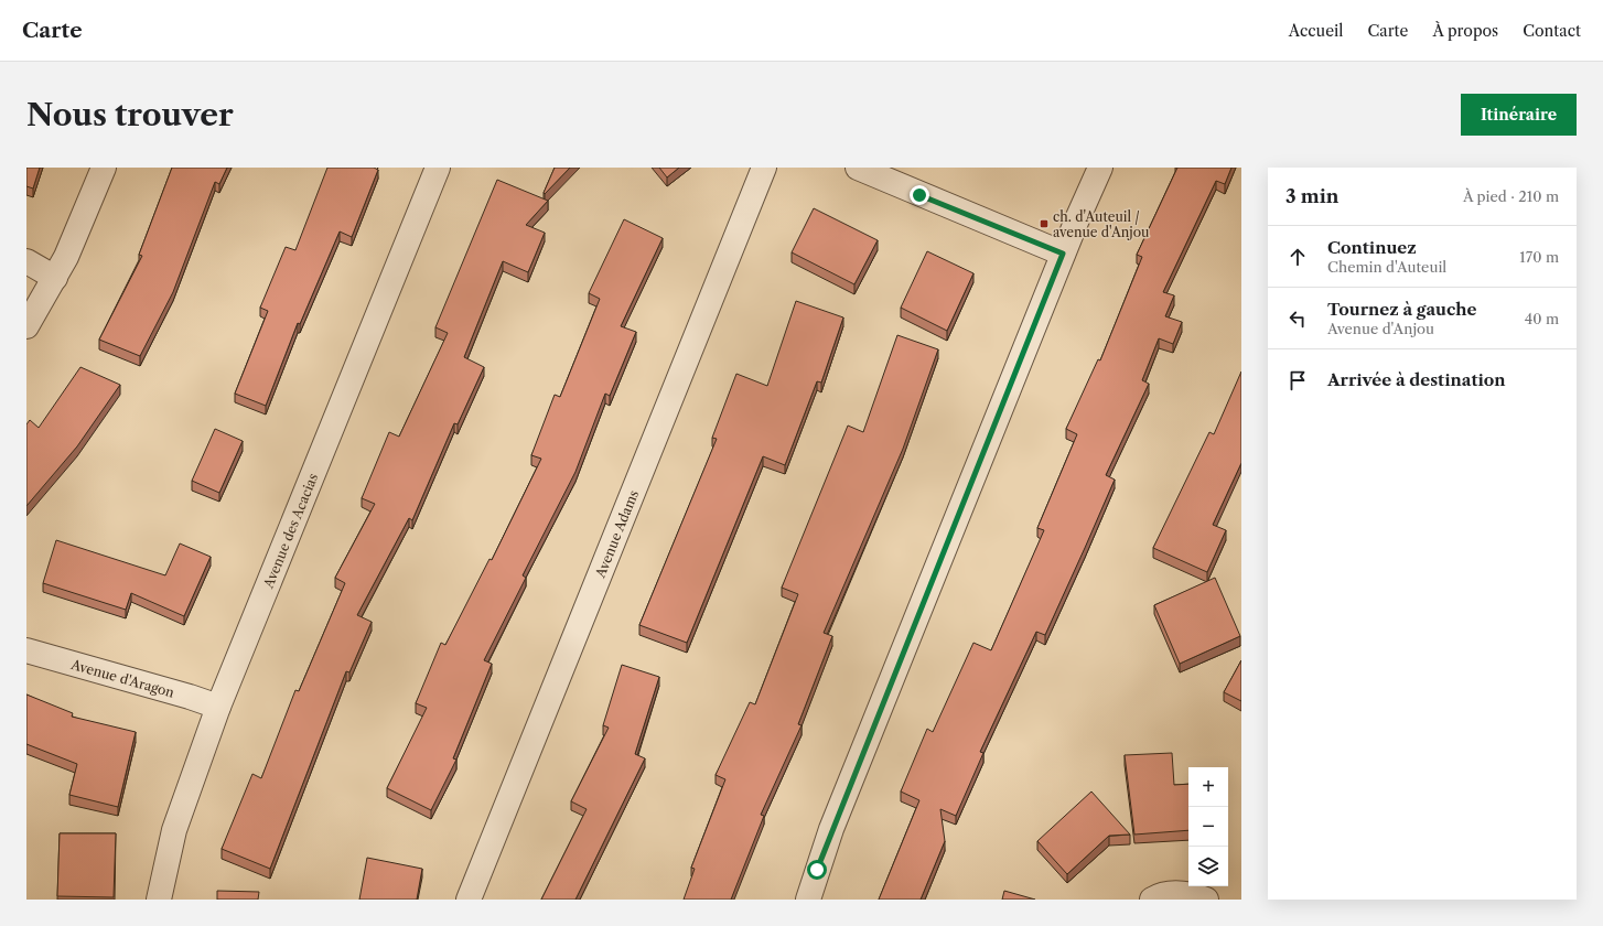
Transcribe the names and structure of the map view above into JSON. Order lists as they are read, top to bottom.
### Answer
{
  "streets": {
    "street": ["Avenue des Acacias", "Avenue Adams", "Avenue d'Aragon"]
  },
  "crossings": [
    ["Avenue des Acacias", "Avenue d'Aragon"]
  ],
  "places": {
    "transit": ["ch. d'Auteuil / avenue d'Anjou"]
  },
  "page": {
    "header": "Carte",
    "nav": [
      "Accueil",
      "Carte",
      "À propos",
      "Contact"
    ],
    "buttons": "Itinéraire",
    "title": "Nous trouver",
    "heading": ["3 min", "À pied · 210 m"],
    "list": [
      ["Continuez", "Chemin d'Auteuil", "170 m"],
      ["Tournez à gauche", "Avenue d'Anjou", "40 m"],
      "Arrivée à destination"
    ],
    "map_buttons": ["+", "−"]
  }
}
